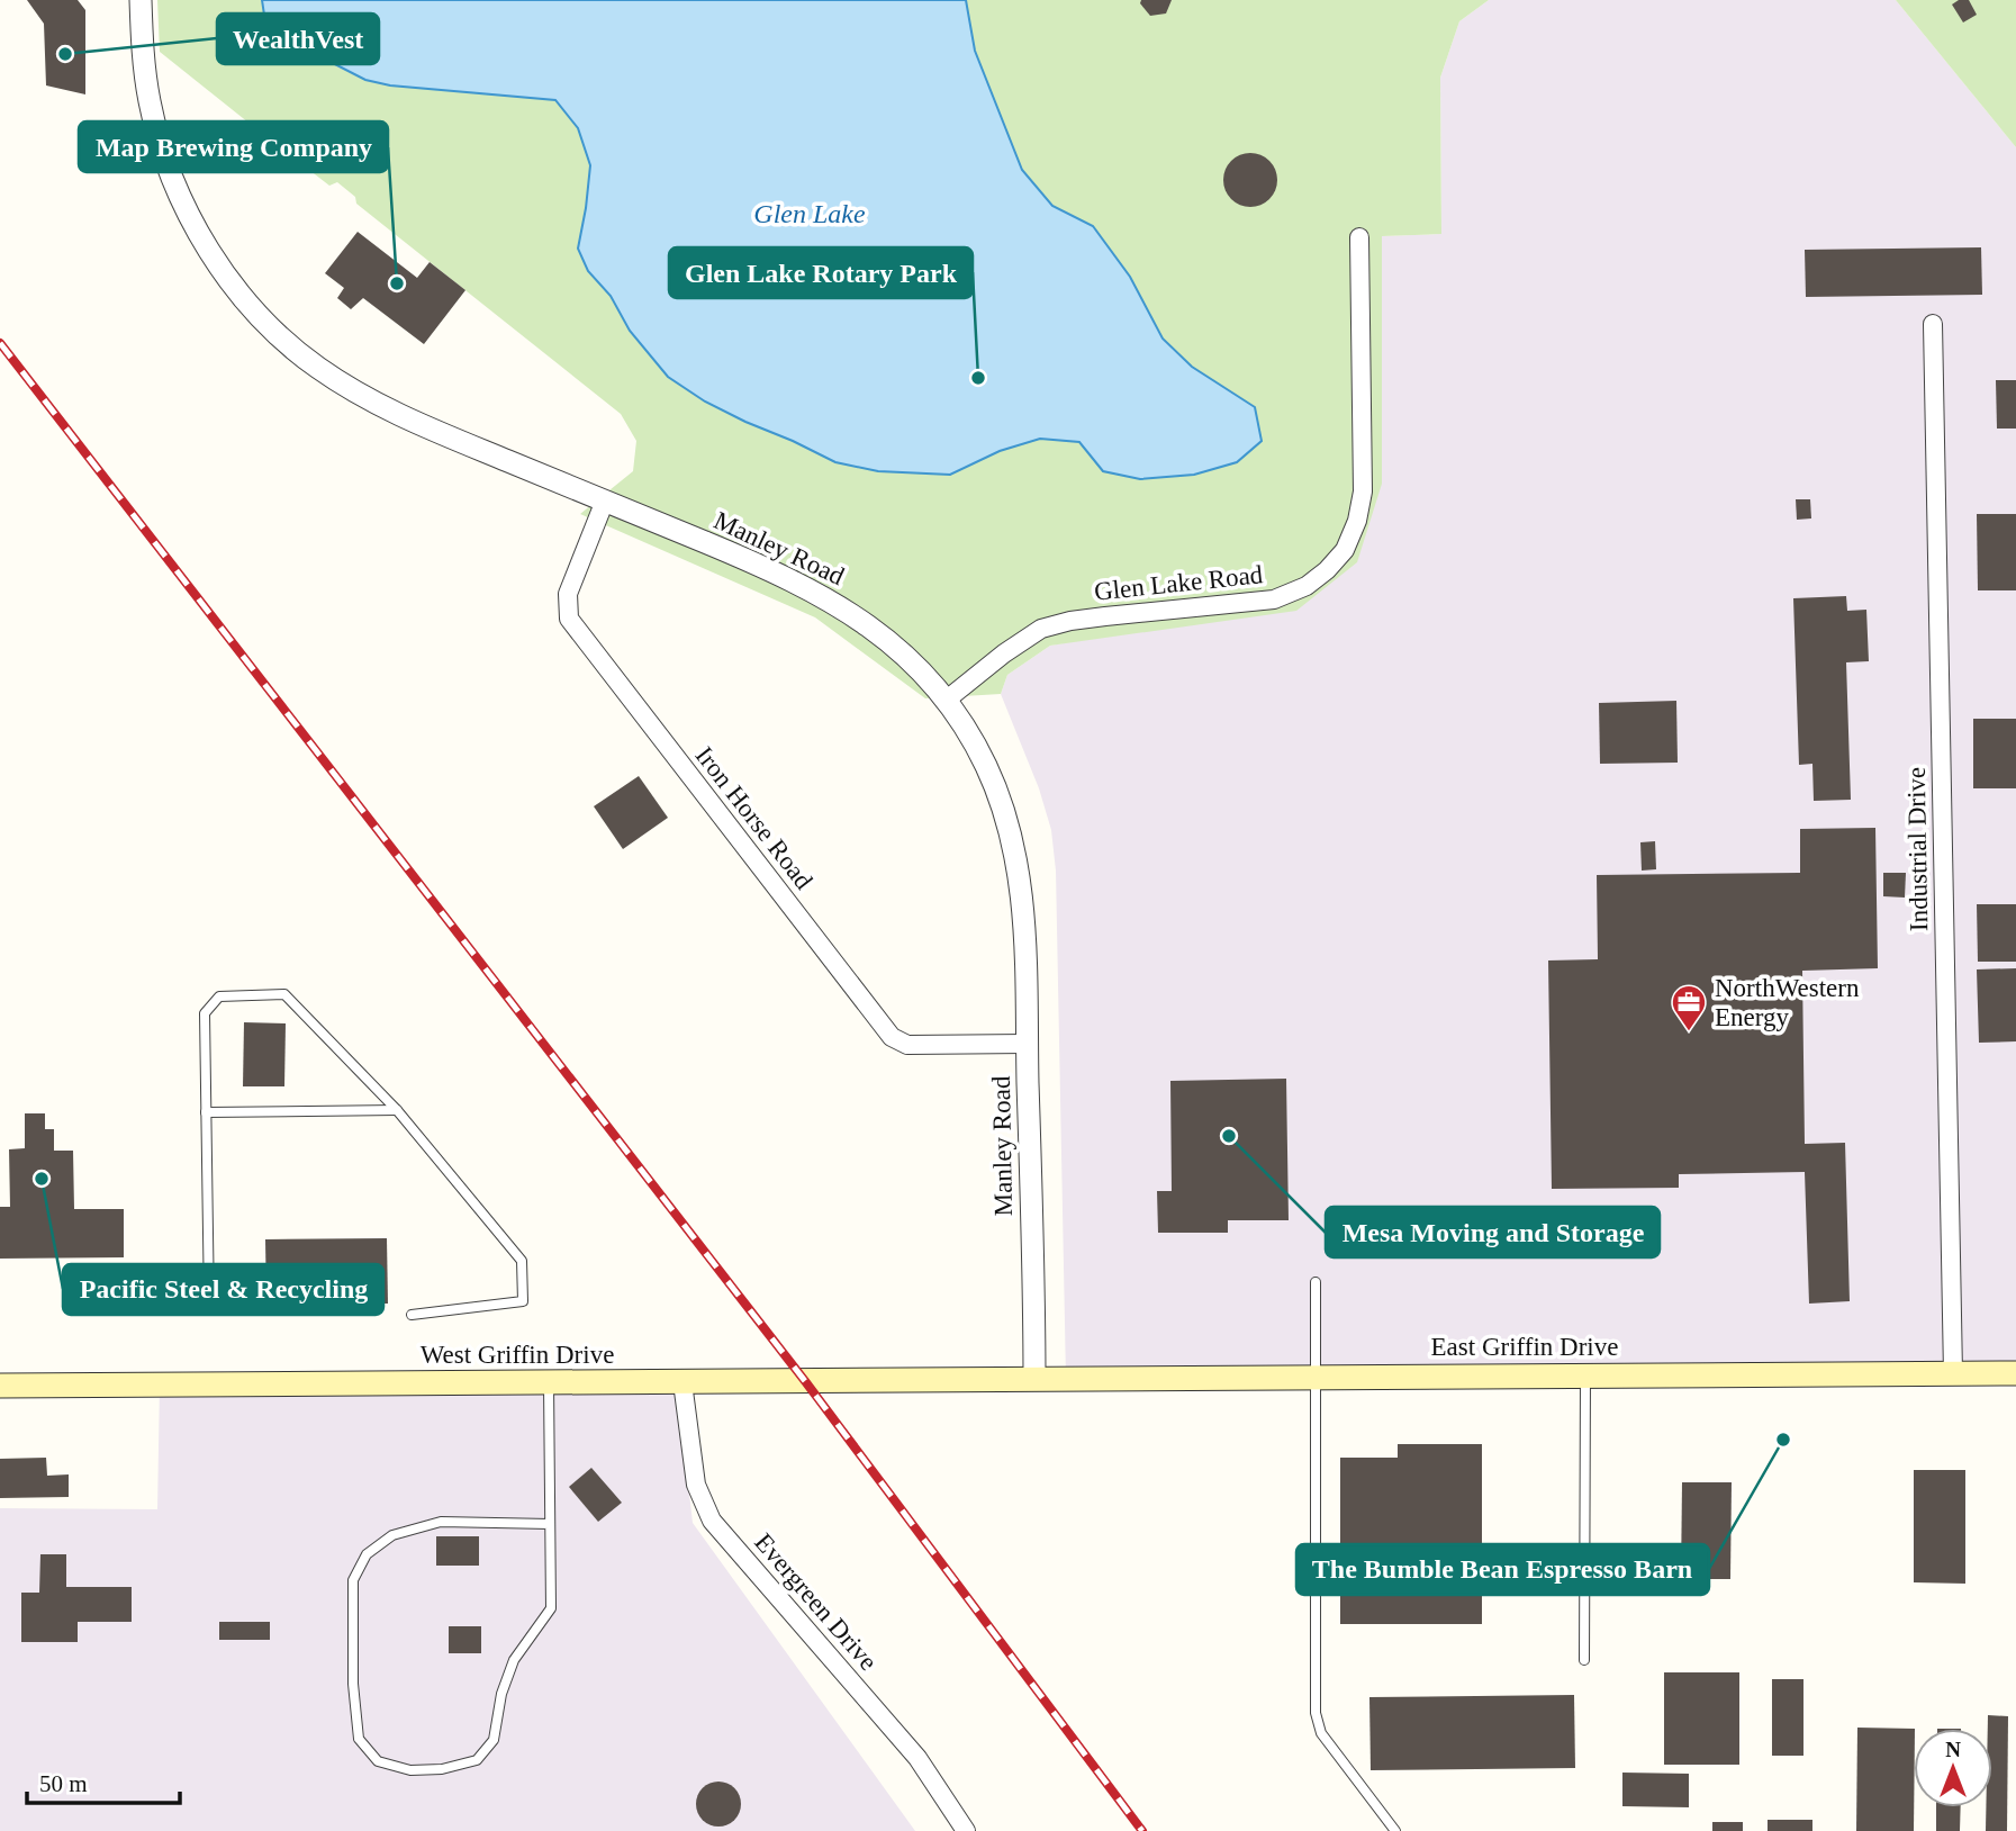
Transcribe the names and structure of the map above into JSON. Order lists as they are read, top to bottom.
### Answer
{
  "streets": {
    "main road": ["East Griffin Drive", "West Griffin Drive"],
    "street": [
      "Manley Road",
      "Glen Lake Road",
      "Iron Horse Road",
      "Industrial Drive",
      "Evergreen Drive"
    ]
  },
  "crossings": [
    ["Manley Road", "Glen Lake Road"],
    ["Manley Road", "Iron Horse Road"],
    ["Manley Road", "East Griffin Drive"],
    ["Manley Road", "West Griffin Drive"],
    ["Industrial Drive", "East Griffin Drive"],
    ["East Griffin Drive", "West Griffin Drive"],
    ["West Griffin Drive", "Evergreen Drive"]
  ],
  "water": ["Glen Lake"],
  "places": {
    "other": [
      "WealthVest",
      "Map Brewing Company",
      "Glen Lake Rotary Park",
      "Mesa Moving and Storage",
      "Pacific Steel & Recycling",
      "The Bumble Bean Espresso Barn"
    ],
    "office": ["NorthWestern Energy"]
  },
  "scale_bar": "50 m",
  "north": "top"
}
